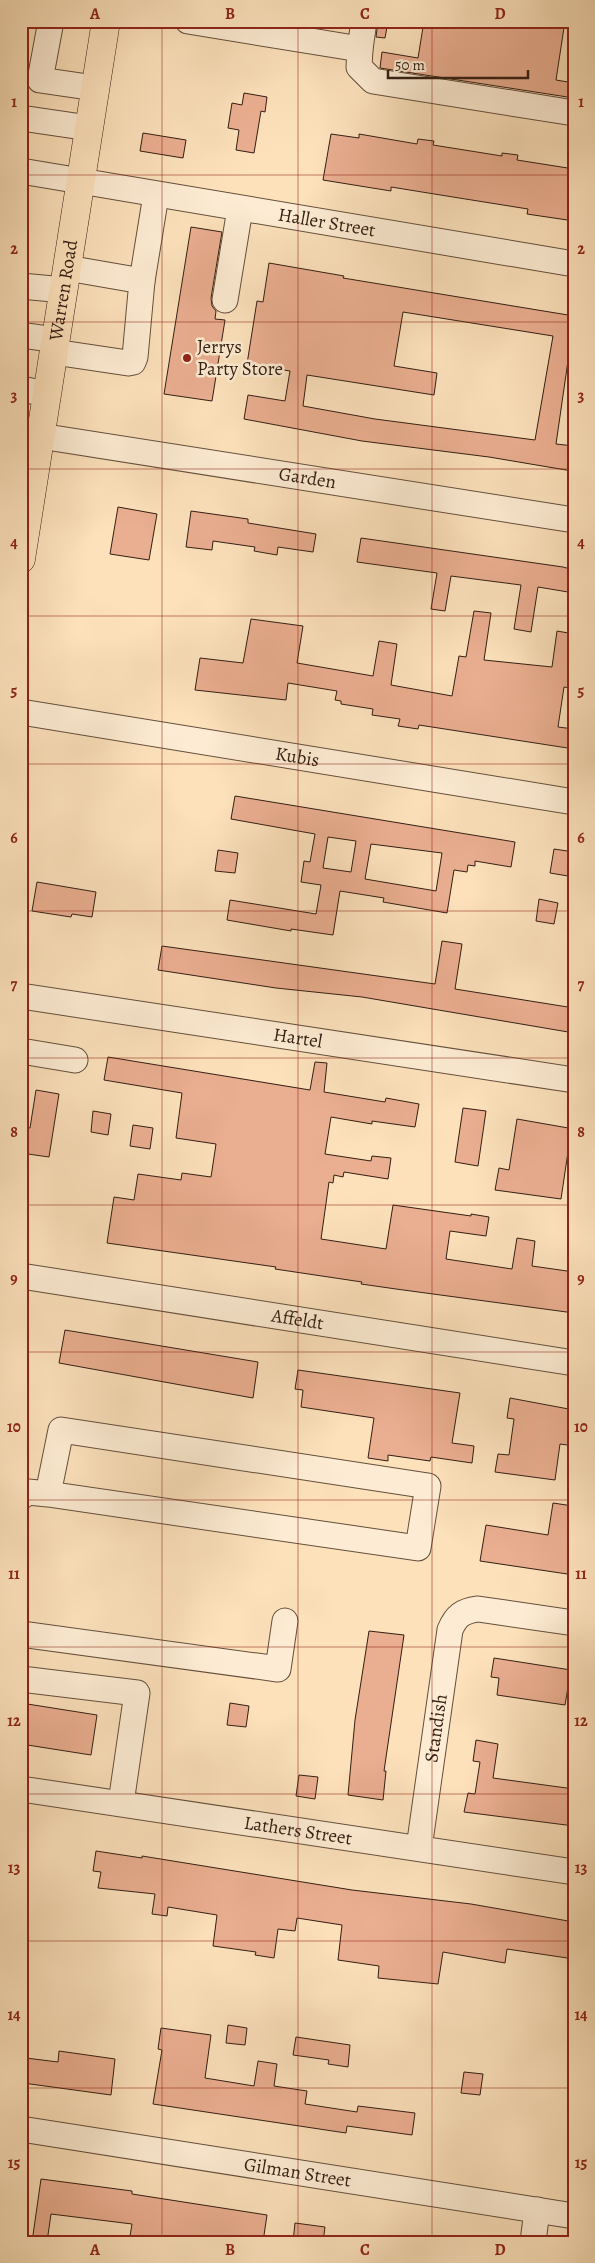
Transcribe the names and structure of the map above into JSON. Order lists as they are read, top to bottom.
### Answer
{
  "streets": {
    "main road": ["Warren Road"],
    "street": [
      "Haller Street",
      "Garden",
      "Kubis",
      "Hartel",
      "Affeldt",
      "Standish",
      "Lathers Street",
      "Gilman Street"
    ]
  },
  "crossings": [
    ["Haller Street", "Warren Road"],
    ["Warren Road", "Garden"],
    ["Standish", "Lathers Street"]
  ],
  "places": ["Jerrys Party Store"],
  "scale_bar": "50 m",
  "grid": {
    "columns": [
      "A",
      "B",
      "C",
      "D"
    ],
    "rows": [
      "1",
      "2",
      "3",
      "4",
      "5",
      "6",
      "7",
      "8",
      "9",
      "10",
      "11",
      "12",
      "13",
      "14",
      "15"
    ]
  }
}
